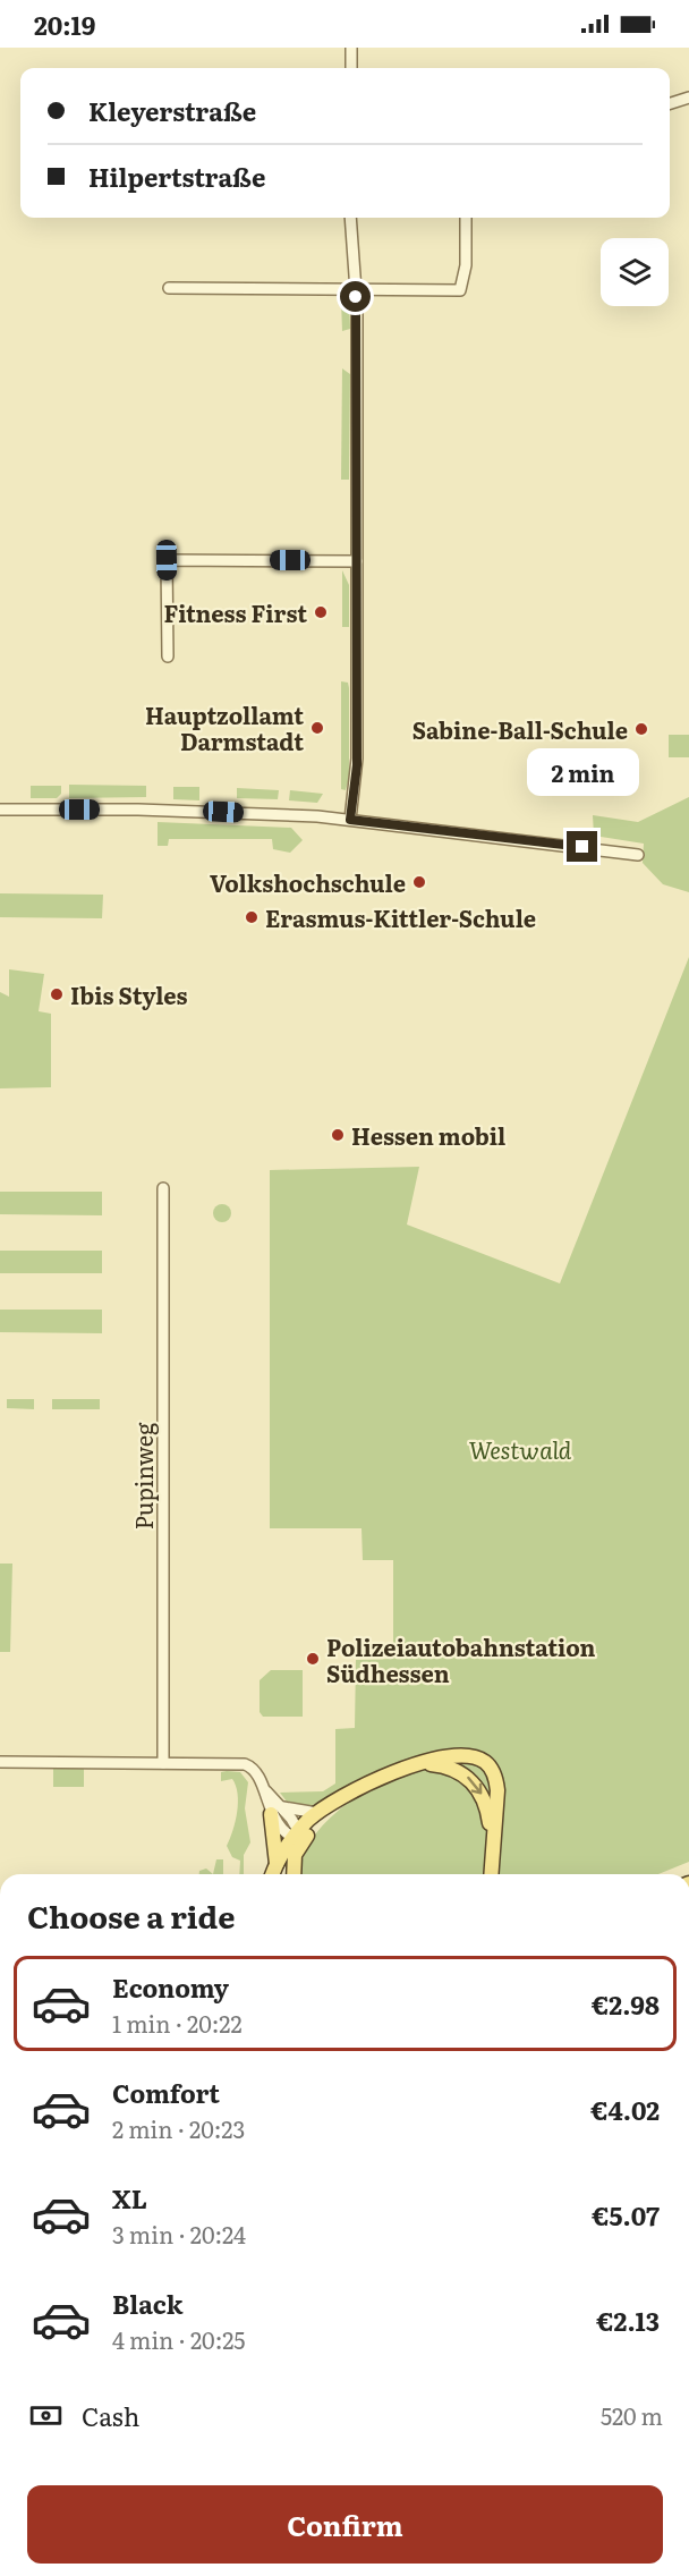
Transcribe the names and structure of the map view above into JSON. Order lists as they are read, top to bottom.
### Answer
{
  "streets": {
    "street": ["Pupinweg"]
  },
  "parks": ["Westwald"],
  "places": [
    "Fitness First",
    "Hauptzollamt Darmstadt",
    "Sabine-Ball-Schule",
    "Volkshochschule",
    "Erasmus-Kittler-Schule",
    "Ibis Styles",
    "Hessen mobil",
    "Polizeiautobahnstation Südhessen"
  ],
  "page": {
    "status": "20:19",
    "banner": ["Kleyerstraße", "Hilpertstraße"],
    "bubble": "2 min",
    "heading": "Choose a ride",
    "list": [
      {
        "name": "Economy",
        "note": "1 min · 20:22",
        "value": "€2.98"
      },
      {
        "name": "Comfort",
        "note": "2 min · 20:23",
        "value": "€4.02"
      },
      {
        "name": "XL",
        "note": "3 min · 20:24",
        "value": "€5.07"
      },
      {
        "name": "Black",
        "note": "4 min · 20:25",
        "value": "€2.13"
      }
    ],
    "pay": ["Cash", "520 m"],
    "buttons": "Confirm"
  }
}
